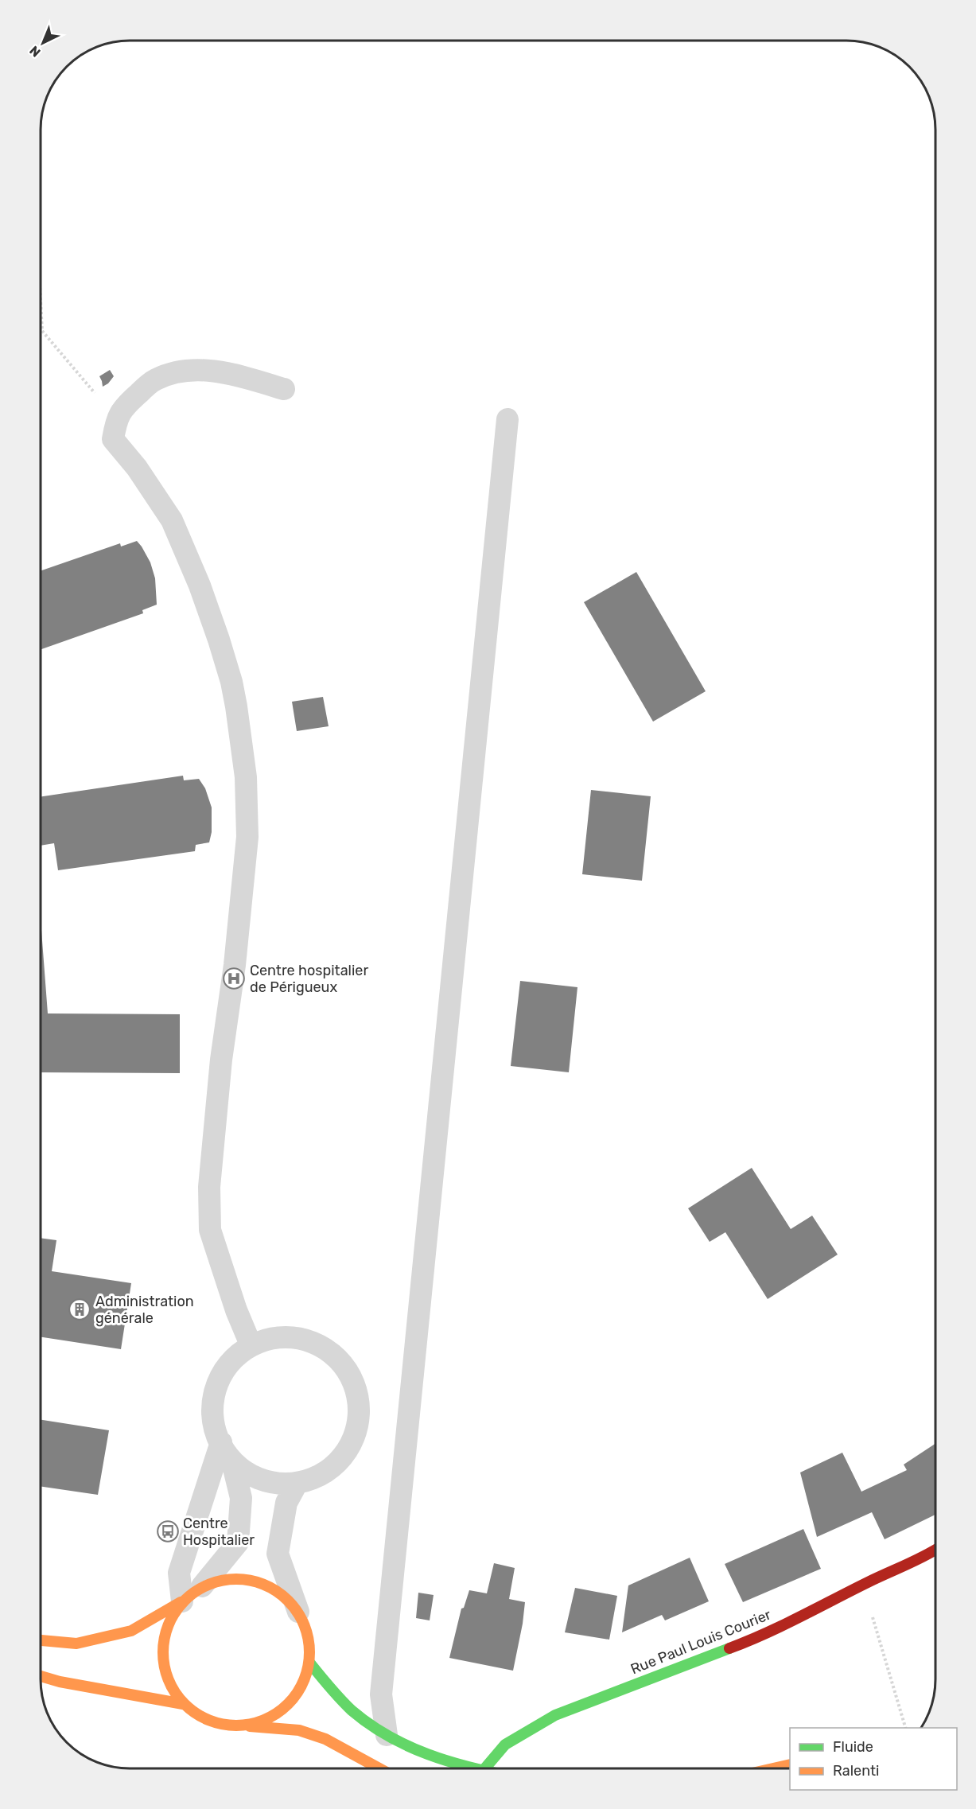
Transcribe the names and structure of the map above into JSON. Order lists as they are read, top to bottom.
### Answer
{
  "streets": {
    "main road": ["Rue Paul Louis Courier"]
  },
  "places": {
    "hospital": ["Centre hospitalier de Périgueux"],
    "building": ["Administration générale"],
    "bus stop": ["Centre Hospitalier"]
  },
  "legend": ["Fluide", "Ralenti"],
  "north": "bottom left"
}
